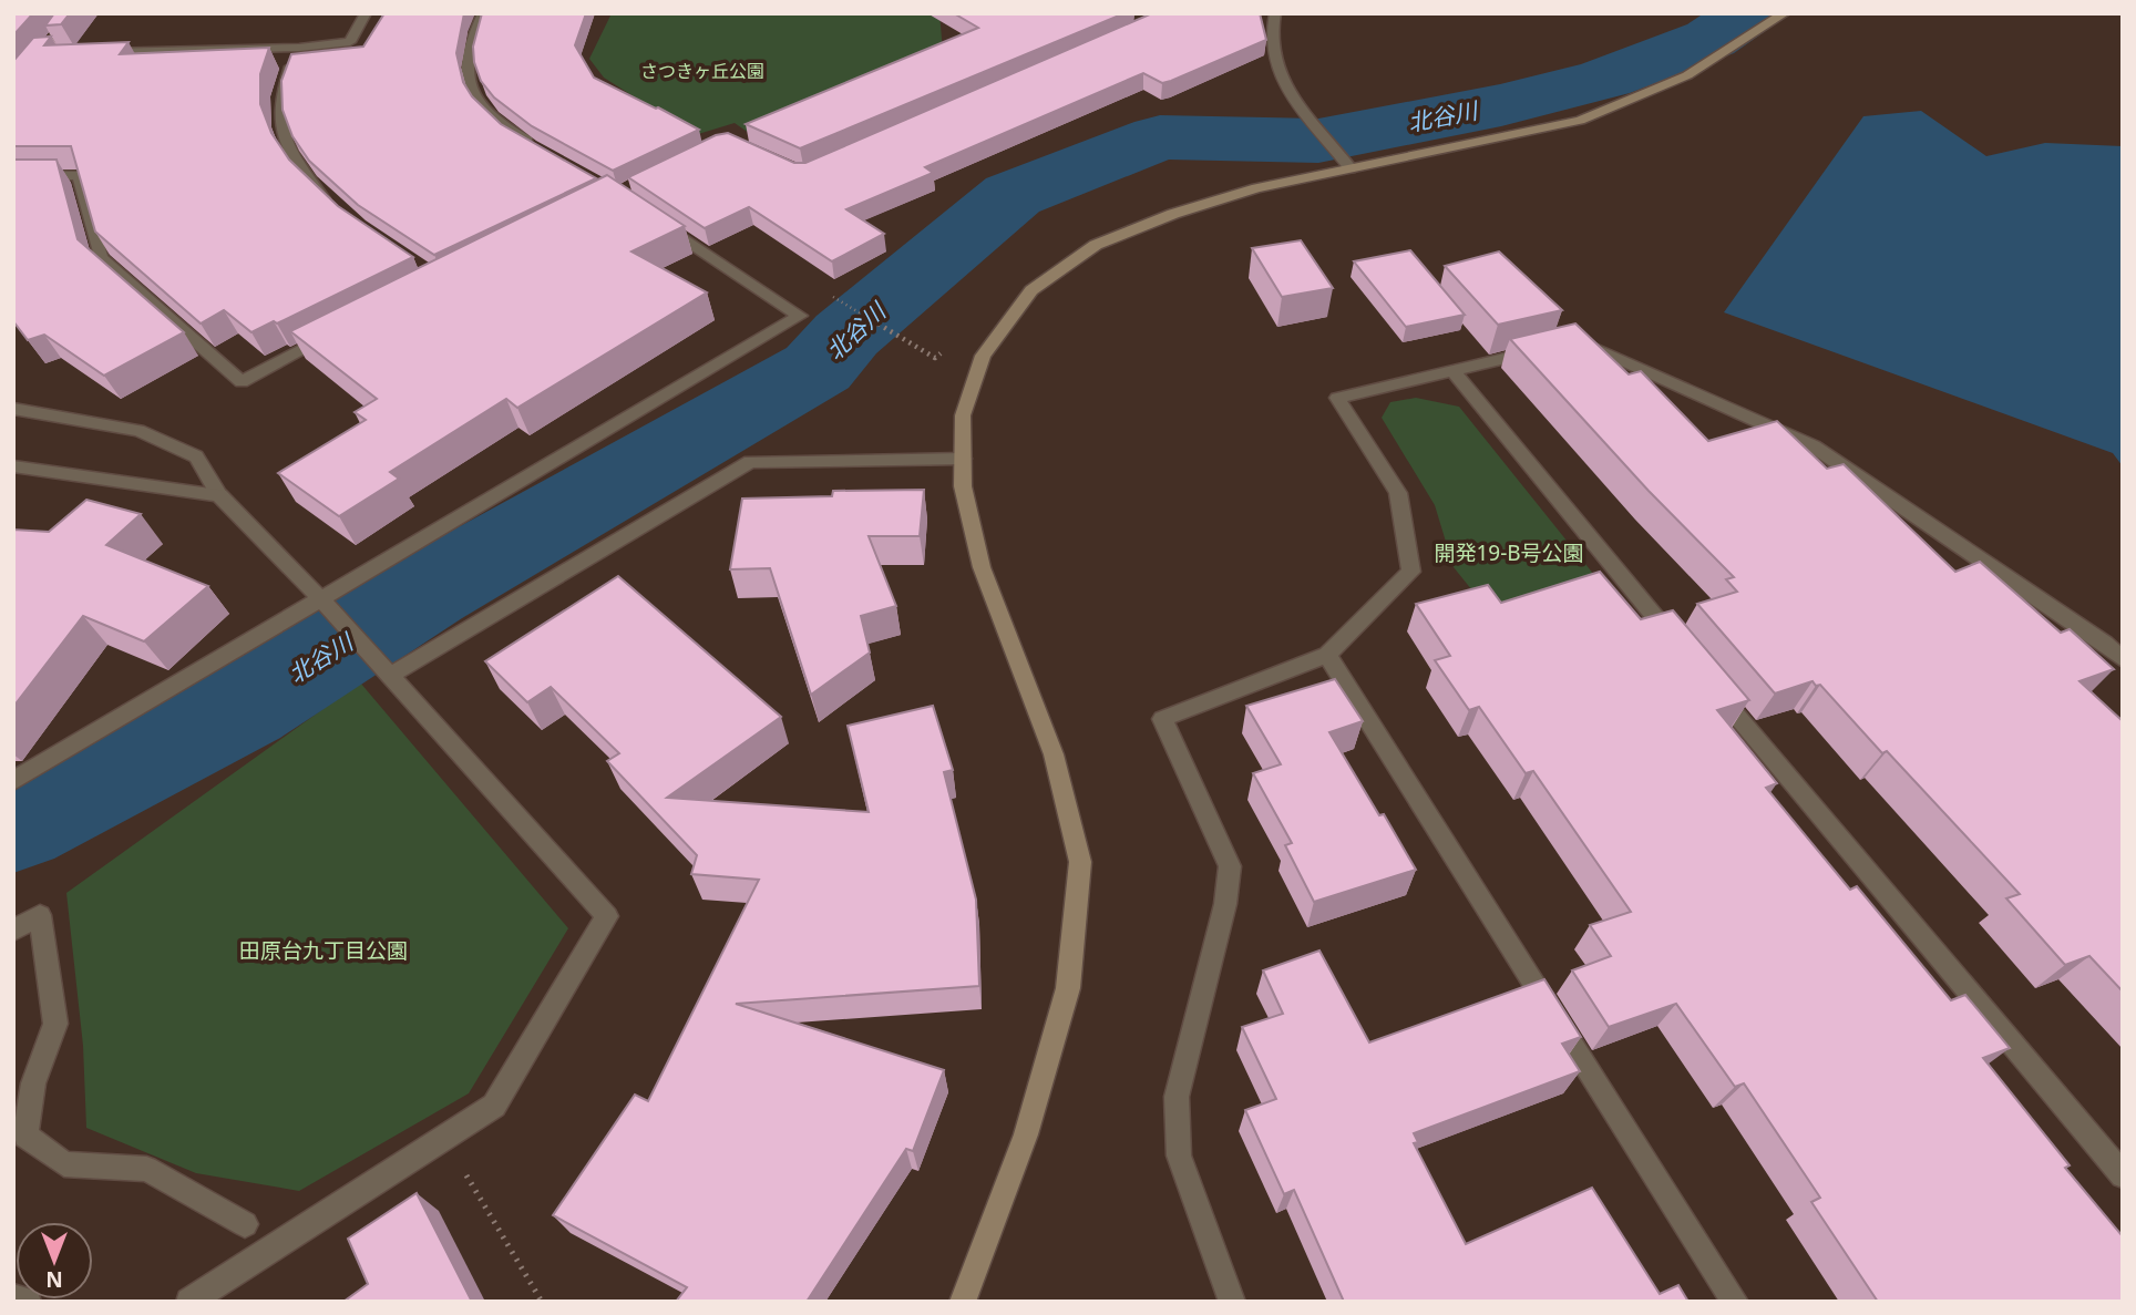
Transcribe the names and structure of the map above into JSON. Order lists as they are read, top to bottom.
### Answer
{
  "water": ["北谷川"],
  "parks": ["さつきヶ丘公園", "開発19-B号公園", "田原台九丁目公園"],
  "north": "bottom"
}
